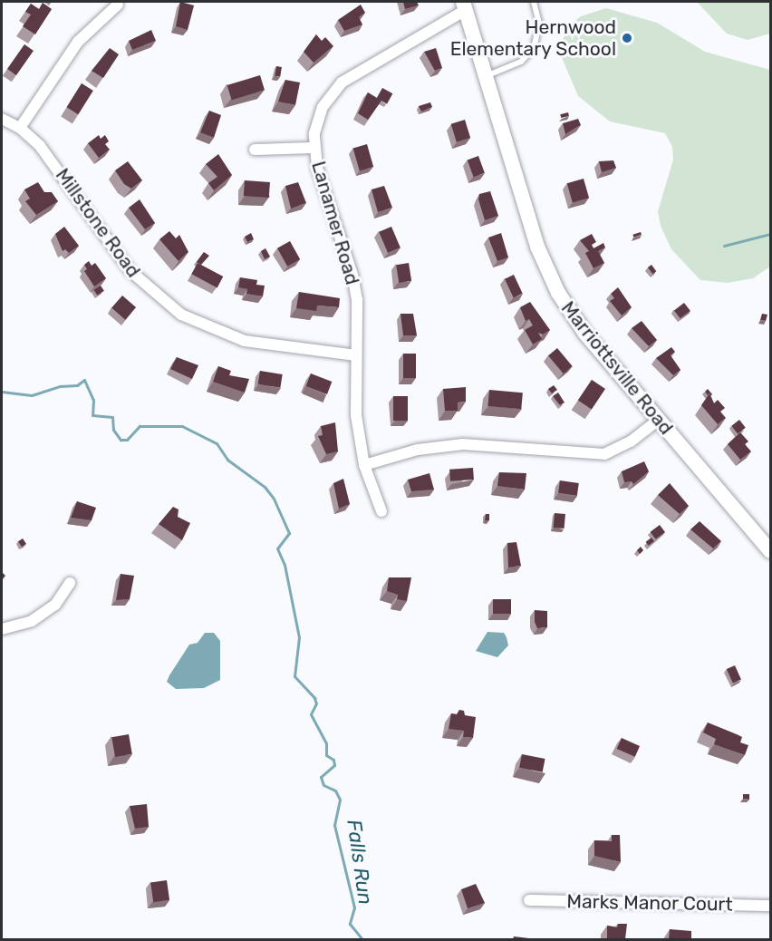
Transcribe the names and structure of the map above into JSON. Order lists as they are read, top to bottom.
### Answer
{
  "streets": {
    "main road": ["Marriottsville Road"],
    "street": ["Millstone Road", "Lanamer Road", "Marks Manor Court"]
  },
  "crossings": [
    ["Millstone Road", "Lanamer Road"],
    ["Lanamer Road", "Marriottsville Road"]
  ],
  "water": ["Falls Run"],
  "places": ["Hernwood Elementary School"]
}
